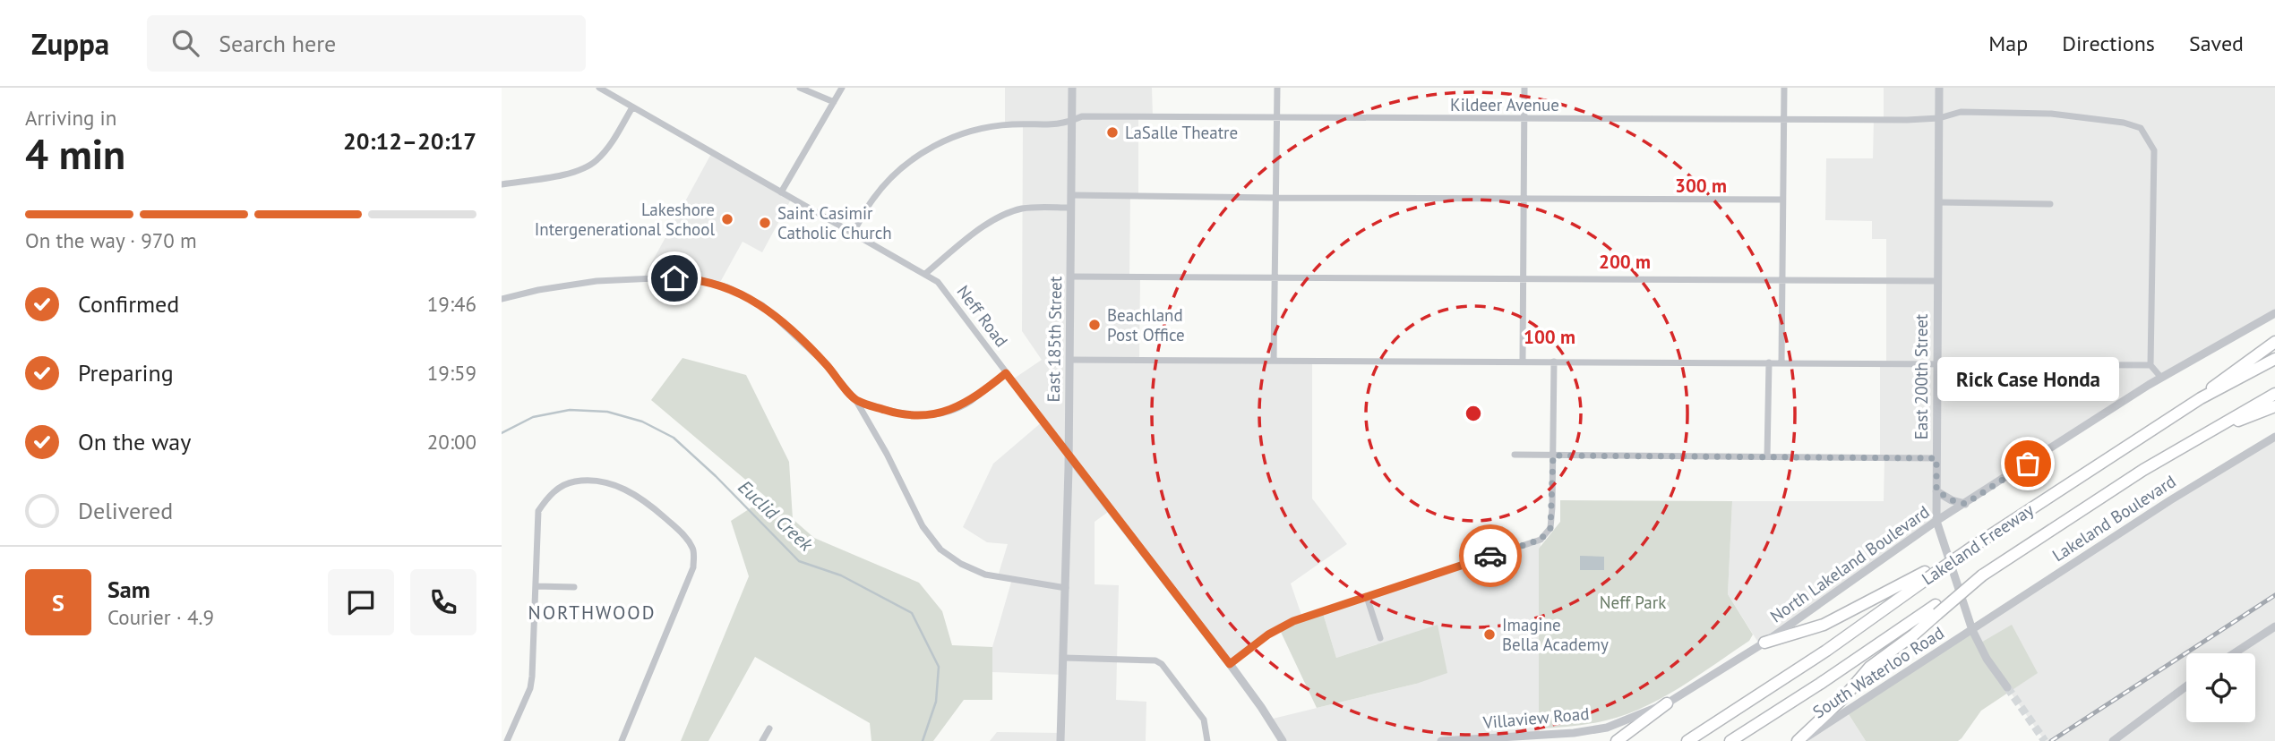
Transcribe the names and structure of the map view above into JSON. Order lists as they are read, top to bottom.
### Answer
{
  "streets": {
    "highway": ["Lakeland Freeway"],
    "street": [
      "Kildeer Avenue",
      "Neff Road",
      "East 185th Street",
      "East 200th Street",
      "Lakeland Boulevard",
      "North Lakeland Boulevard",
      "South Waterloo Road",
      "Villaview Road"
    ]
  },
  "crossings": [
    ["Kildeer Avenue", "Neff Road"],
    ["Kildeer Avenue", "East 185th Street"],
    ["Kildeer Avenue", "East 200th Street"],
    ["Neff Road", "East 185th Street"],
    ["East 200th Street", "Lakeland Boulevard"],
    ["East 200th Street", "North Lakeland Boulevard"],
    ["East 200th Street", "South Waterloo Road"],
    ["Lakeland Boulevard", "South Waterloo Road"],
    ["North Lakeland Boulevard", "Villaview Road"]
  ],
  "districts": ["NORTHWOOD"],
  "water": ["Euclid Creek"],
  "parks": ["Neff Park"],
  "places": [
    "LaSalle Theatre",
    "Lakeshore Intergenerational School",
    "Saint Casimir Catholic Church",
    "Beachland Post Office",
    "Rick Case Honda",
    "Imagine Bella Academy"
  ],
  "page": {
    "header": "Zuppa",
    "search": "Search here",
    "nav": ["Map", "Directions", "Saved"],
    "heading": ["4 min", "Arriving in", "20:12–20:17"],
    "panel": ["Sam", "Courier · 4.9"],
    "bar": "On the way · 970 m",
    "list": [
      ["Confirmed", "19:46"],
      ["Preparing", "19:59"],
      ["On the way", "20:00"],
      "Delivered"
    ],
    "bubble": "Rick Case Honda",
    "round": "S"
  },
  "rings": ["300 m", "200 m", "100 m"]
}
